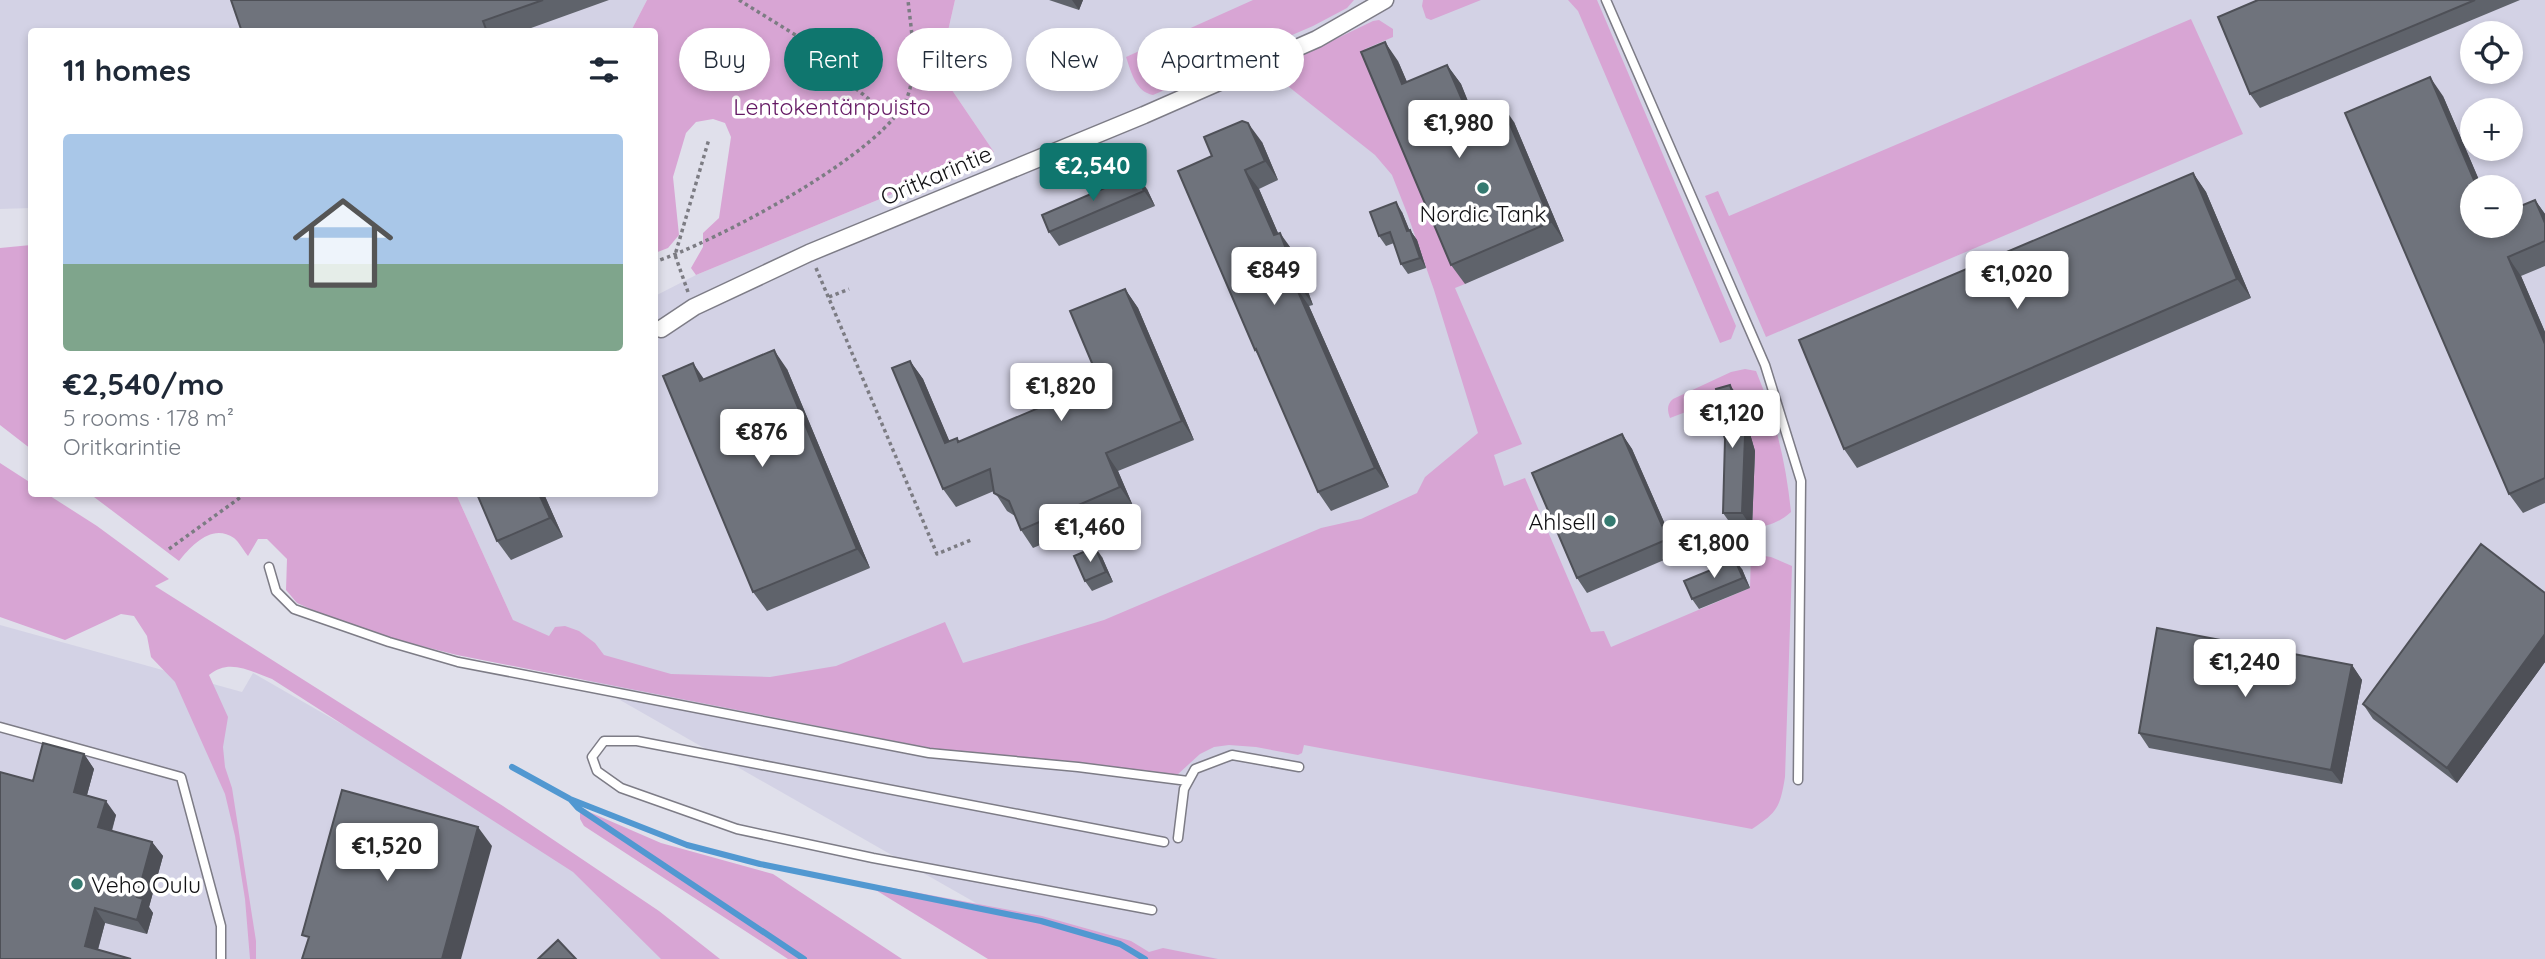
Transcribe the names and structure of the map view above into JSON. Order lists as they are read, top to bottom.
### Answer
{
  "streets": {
    "street": ["Oritkarintie"]
  },
  "parks": ["Lentokentänpuisto"],
  "places": ["Nordic Tank", "Ahlsell", "Veho Oulu"],
  "page": {
    "map_buttons": ["+", "−"],
    "chip": [
      "Buy",
      "Rent",
      "Filters",
      "New",
      "Apartment"
    ],
    "heading": "11 homes",
    "price": [
      "€1,980",
      "€2,540",
      "€849",
      "€1,020",
      "€1,820",
      "€1,120",
      "€876",
      "€1,460",
      "€1,800",
      "€1,240",
      "€1,520"
    ],
    "list": [
      {
        "name": "€2,540/mo",
        "note": "5 rooms · 178 m² · Oritkarintie"
      }
    ]
  }
}
